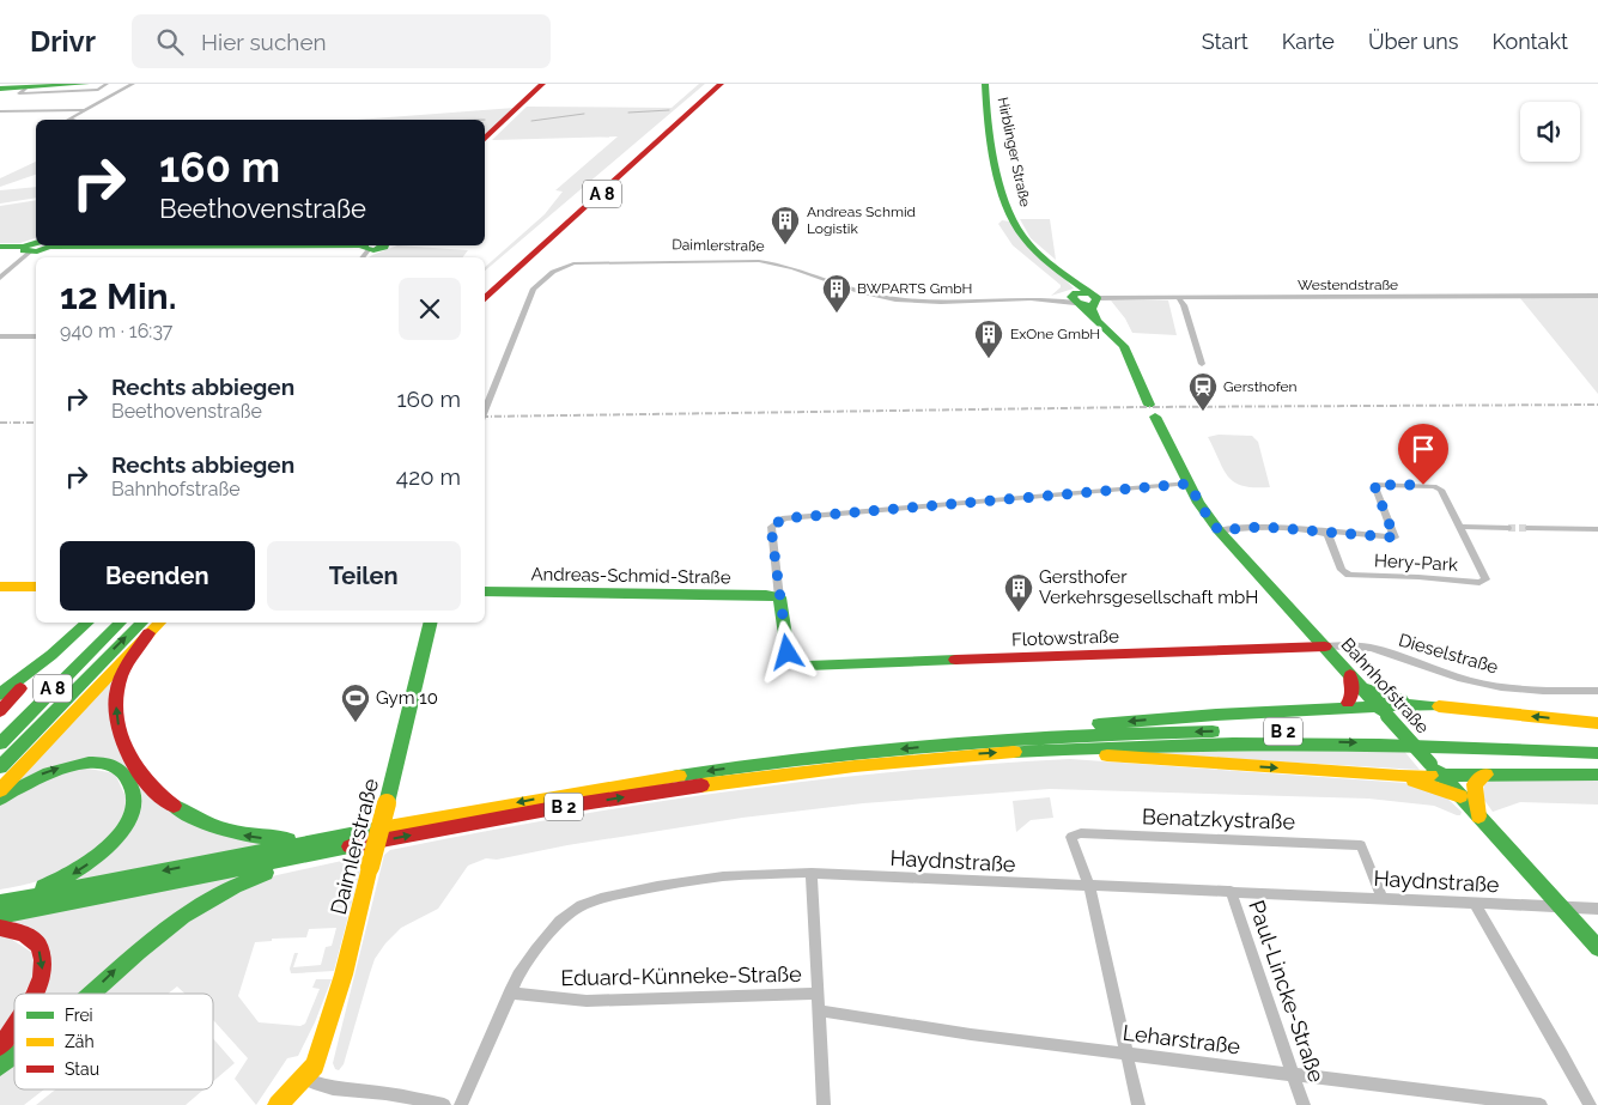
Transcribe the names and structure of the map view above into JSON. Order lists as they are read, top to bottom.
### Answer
{
  "streets": {
    "main road": [
      "Hirblinger Straße",
      "A 8",
      "Daimlerstraße",
      "Andreas-Schmid-Straße",
      "Flotowstraße",
      "Bahnhofstraße",
      "B 2"
    ],
    "street": [
      "Westendstraße",
      "Hery-Park",
      "Dieselstraße",
      "Benatzkystraße",
      "Haydnstraße",
      "Eduard-Künneke-Straße",
      "Paul-Lincke-Straße",
      "Leharstraße"
    ]
  },
  "crossings": [
    ["Hirblinger Straße", "Daimlerstraße"],
    ["Hirblinger Straße", "Westendstraße"],
    ["Hirblinger Straße", "Bahnhofstraße"],
    ["Daimlerstraße", "Westendstraße"],
    ["Hery-Park", "Bahnhofstraße"],
    ["Andreas-Schmid-Straße", "Flotowstraße"],
    ["Flotowstraße", "Dieselstraße"],
    ["Flotowstraße", "Bahnhofstraße"],
    ["Dieselstraße", "Bahnhofstraße"],
    ["Bahnhofstraße", "Haydnstraße"],
    ["Benatzkystraße", "Haydnstraße"],
    ["Haydnstraße", "Eduard-Künneke-Straße"],
    ["Haydnstraße", "Paul-Lincke-Straße"],
    ["Paul-Lincke-Straße", "Leharstraße"]
  ],
  "places": {
    "building": [
      "Andreas Schmid Logistik",
      "BWPARTS GmbH",
      "ExOne GmbH",
      "Gersthofer Verkehrsgesellschaft mbH"
    ],
    "station": ["Gersthofen"],
    "sports": ["Gym 10"]
  },
  "legend": ["Frei", "Zäh", "Stau"],
  "page": {
    "header": "Drivr",
    "search": "Hier suchen",
    "nav": [
      "Start",
      "Karte",
      "Über uns",
      "Kontakt"
    ],
    "turn": ["160 m", "Beethovenstraße"],
    "heading": ["12 Min.", "940 m · 16:37"],
    "list": [
      {
        "name": "Rechts abbiegen",
        "note": "Beethovenstraße",
        "value": "160 m"
      },
      {
        "name": "Rechts abbiegen",
        "note": "Bahnhofstraße",
        "value": "420 m"
      }
    ],
    "buttons": ["Beenden", "Teilen"]
  }
}
